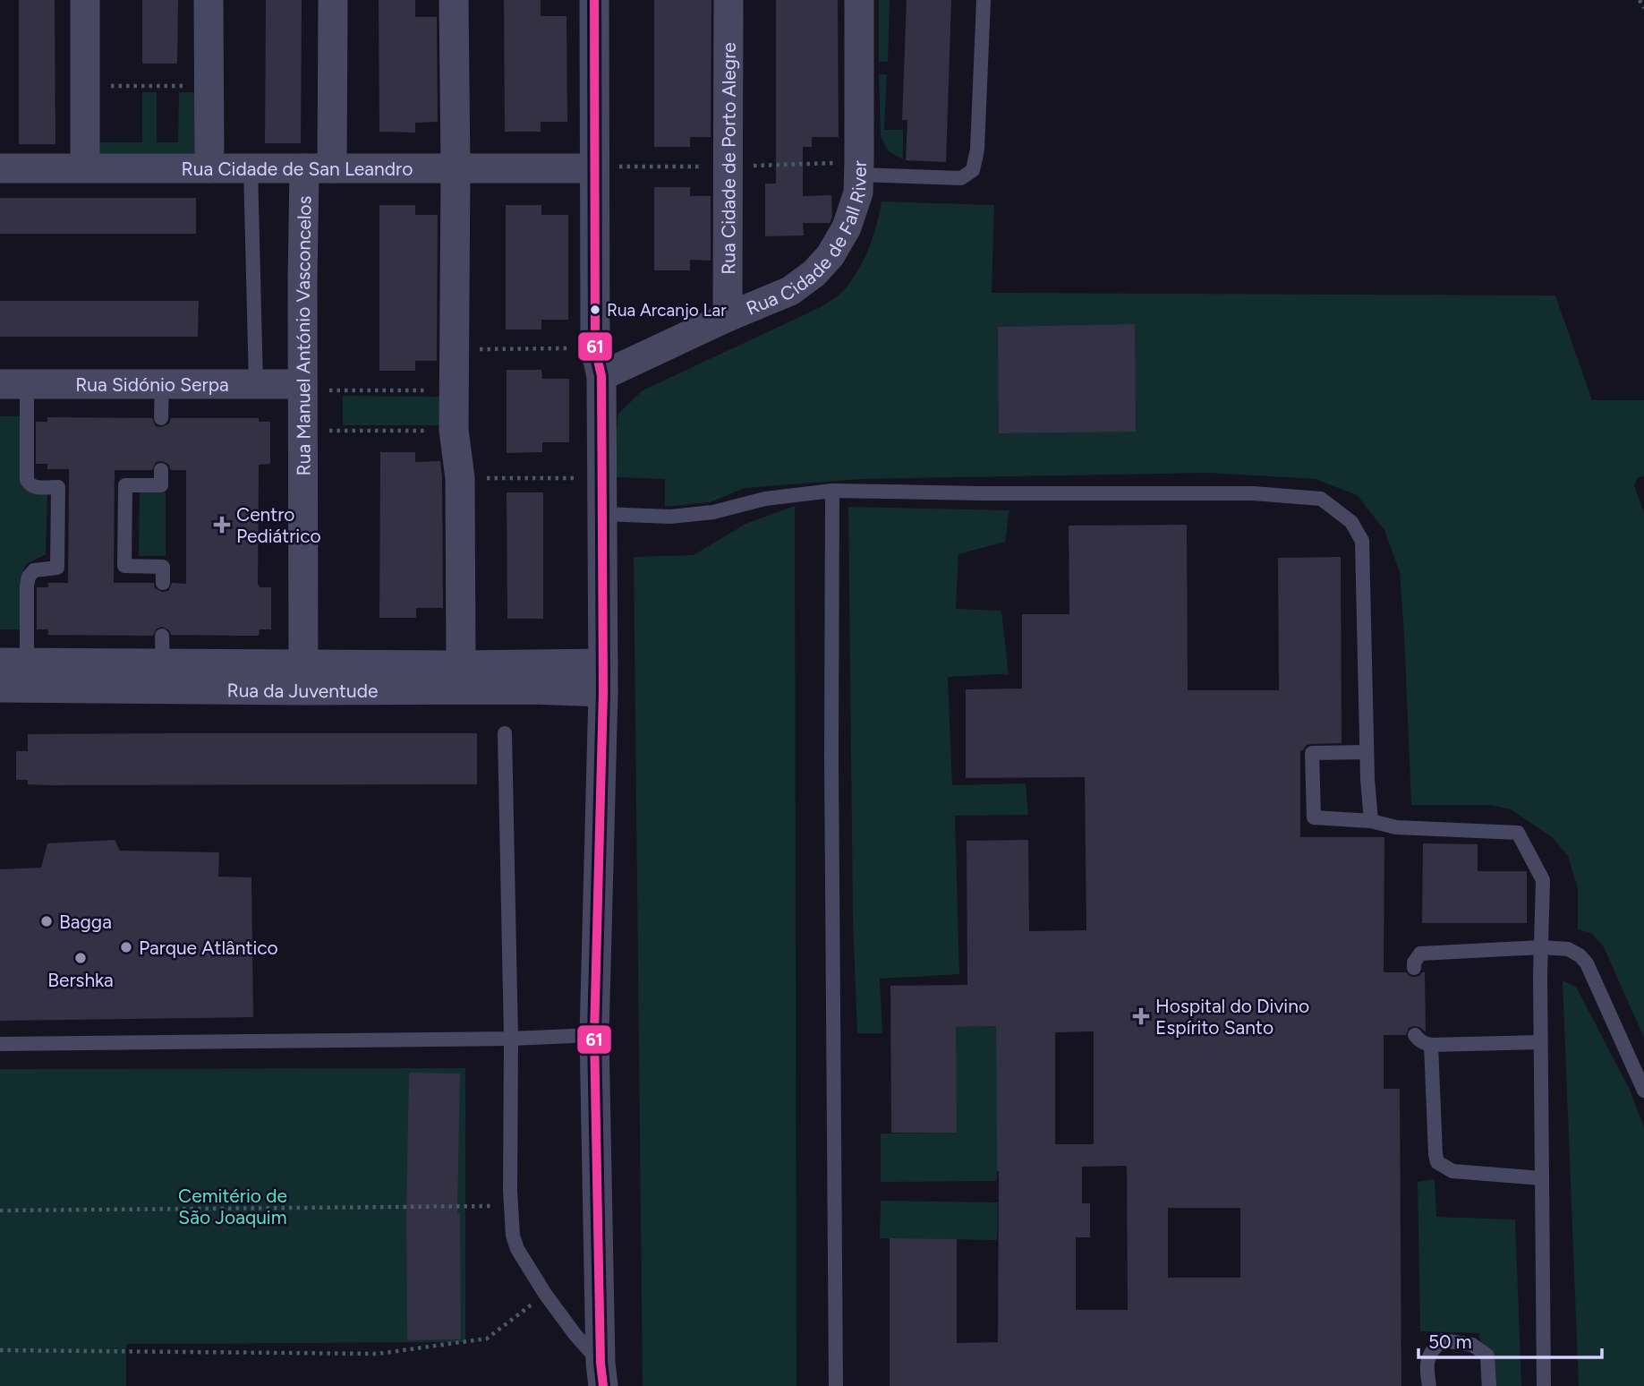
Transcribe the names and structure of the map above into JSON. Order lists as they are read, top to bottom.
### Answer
{
  "streets": {
    "street": [
      "Rua Cidade de Porto Alegre",
      "Rua Cidade de San Leandro",
      "Rua Cidade de Fall River",
      "Rua Manuel António Vasconcelos",
      "Rua Sidónio Serpa",
      "Rua da Juventude"
    ]
  },
  "crossings": [
    ["Rua Cidade de Porto Alegre", "Rua Cidade de Fall River"],
    ["Rua Cidade de San Leandro", "Rua Manuel António Vasconcelos"],
    ["Rua Manuel António Vasconcelos", "Rua Sidónio Serpa"],
    ["Rua Manuel António Vasconcelos", "Rua da Juventude"]
  ],
  "parks": ["Cemitério de São Joaquim"],
  "places": {
    "other": [
      "Rua Arcanjo Lar",
      "Bagga",
      "Parque Atlântico",
      "Bershka"
    ],
    "health": ["Centro Pediátrico", "Hospital do Divino Espírito Santo"]
  },
  "lines": ["transit line 61"],
  "scale_bar": "50 m"
}
